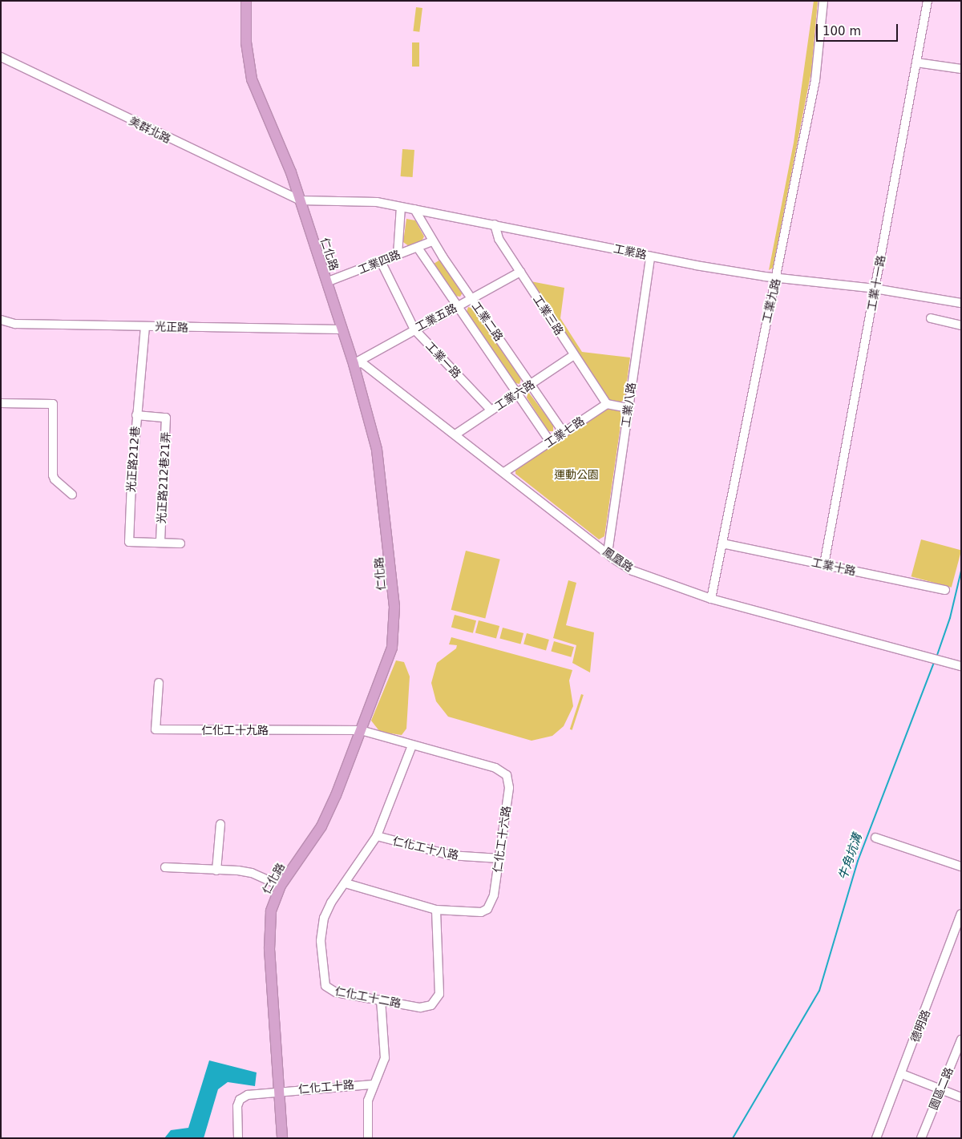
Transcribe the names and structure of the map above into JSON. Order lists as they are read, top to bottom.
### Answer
{
  "streets": {
    "main road": ["仁化路"],
    "street": [
      "美群北路",
      "工業路",
      "工業四路",
      "工業十一路",
      "工業九路",
      "工業三路",
      "工業五路",
      "工業二路",
      "光正路",
      "工業一路",
      "工業六路",
      "工業八路",
      "工業七路",
      "光正路212巷",
      "光正路212巷21弄",
      "鳳凰路",
      "工業十路",
      "仁化工十九路",
      "仁化工十六路",
      "仁化工十八路",
      "仁化工十二路",
      "德明路",
      "仁化工十路",
      "園區二路"
    ]
  },
  "crossings": [
    ["美群北路", "工業路"],
    ["美群北路", "仁化路"],
    ["工業路", "仁化路"],
    ["工業路", "工業十一路"],
    ["工業路", "工業九路"],
    ["工業路", "工業三路"],
    ["工業路", "工業二路"],
    ["工業路", "工業八路"],
    ["仁化路", "工業四路"],
    ["仁化路", "工業五路"],
    ["仁化路", "光正路"],
    ["仁化路", "鳳凰路"],
    ["仁化路", "仁化工十九路"],
    ["仁化路", "仁化工十六路"],
    ["仁化路", "仁化工十路"],
    ["工業四路", "工業二路"],
    ["工業四路", "工業一路"],
    ["工業十一路", "工業十路"],
    ["工業九路", "鳳凰路"],
    ["工業九路", "工業十路"],
    ["工業三路", "工業五路"],
    ["工業三路", "工業六路"],
    ["工業三路", "工業七路"],
    ["工業五路", "工業二路"],
    ["工業五路", "工業一路"],
    ["工業五路", "鳳凰路"],
    ["工業二路", "工業六路"],
    ["工業二路", "工業七路"],
    ["光正路", "光正路212巷"],
    ["工業一路", "工業六路"],
    ["工業六路", "鳳凰路"],
    ["工業八路", "鳳凰路"],
    ["工業七路", "鳳凰路"],
    ["光正路212巷", "光正路212巷21弄"],
    ["仁化工十九路", "仁化工十六路"],
    ["仁化工十六路", "仁化工十八路"],
    ["仁化工十六路", "仁化工十二路"],
    ["仁化工十八路", "仁化工十二路"]
  ],
  "water": ["牛角坑溝"],
  "parks": ["運動公園"],
  "scale_bar": "100 m"
}
